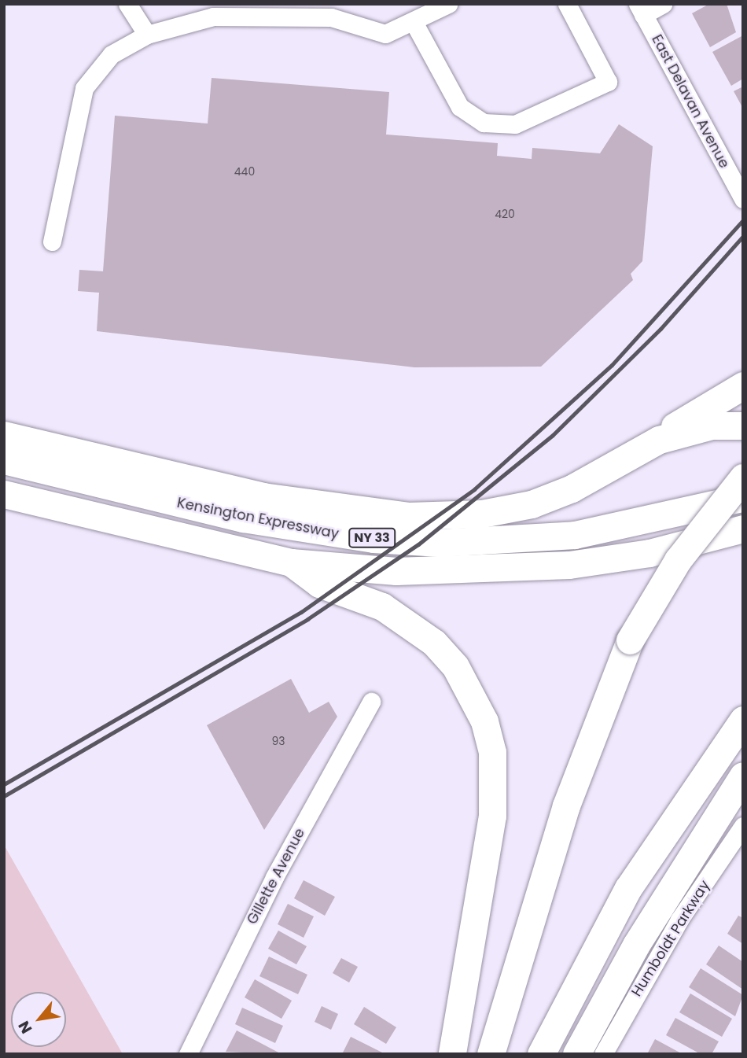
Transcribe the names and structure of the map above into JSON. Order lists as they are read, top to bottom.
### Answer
{
  "streets": {
    "highway": ["Kensington Expressway", "NY 33"],
    "street": ["East Delavan Avenue", "Gillette Avenue", "Humboldt Parkway"]
  },
  "house_numbers": ["440", "420", "93"],
  "north": "bottom left"
}
